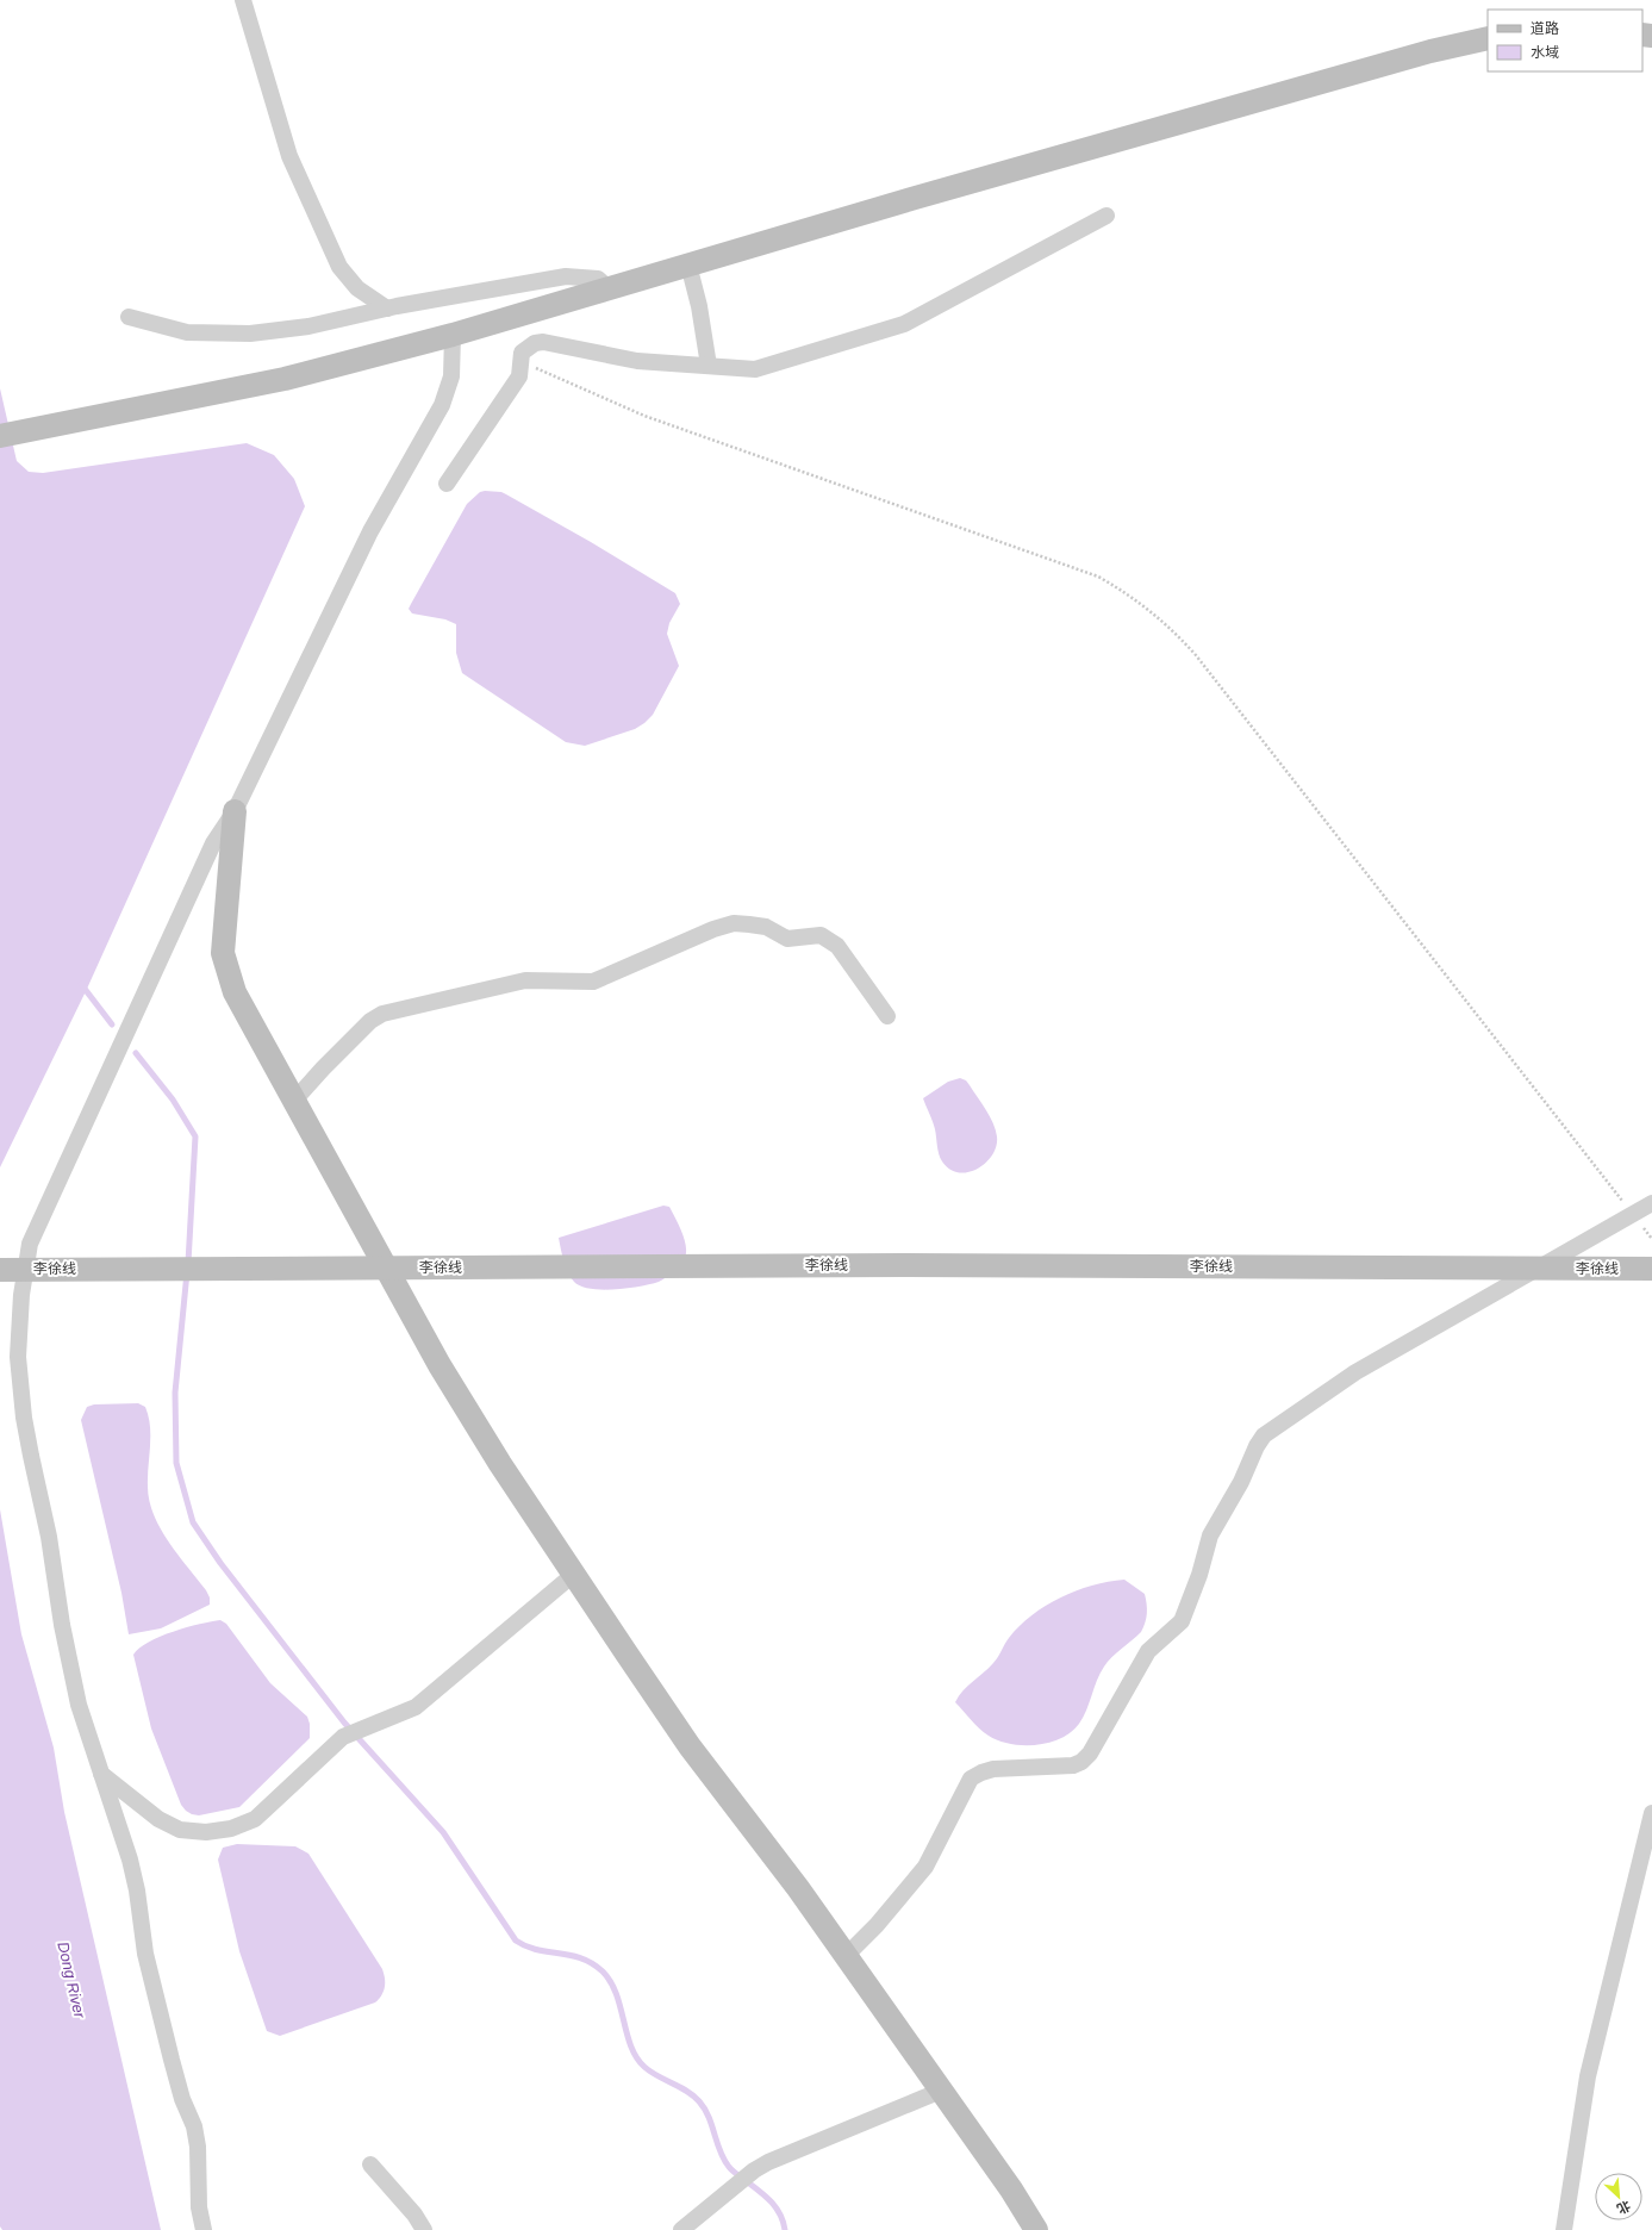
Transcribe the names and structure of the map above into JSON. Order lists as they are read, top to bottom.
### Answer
{
  "streets": {
    "main road": ["李徐线"]
  },
  "water": ["Dong River"],
  "legend": ["道路", "水域"],
  "north": "bottom right"
}
